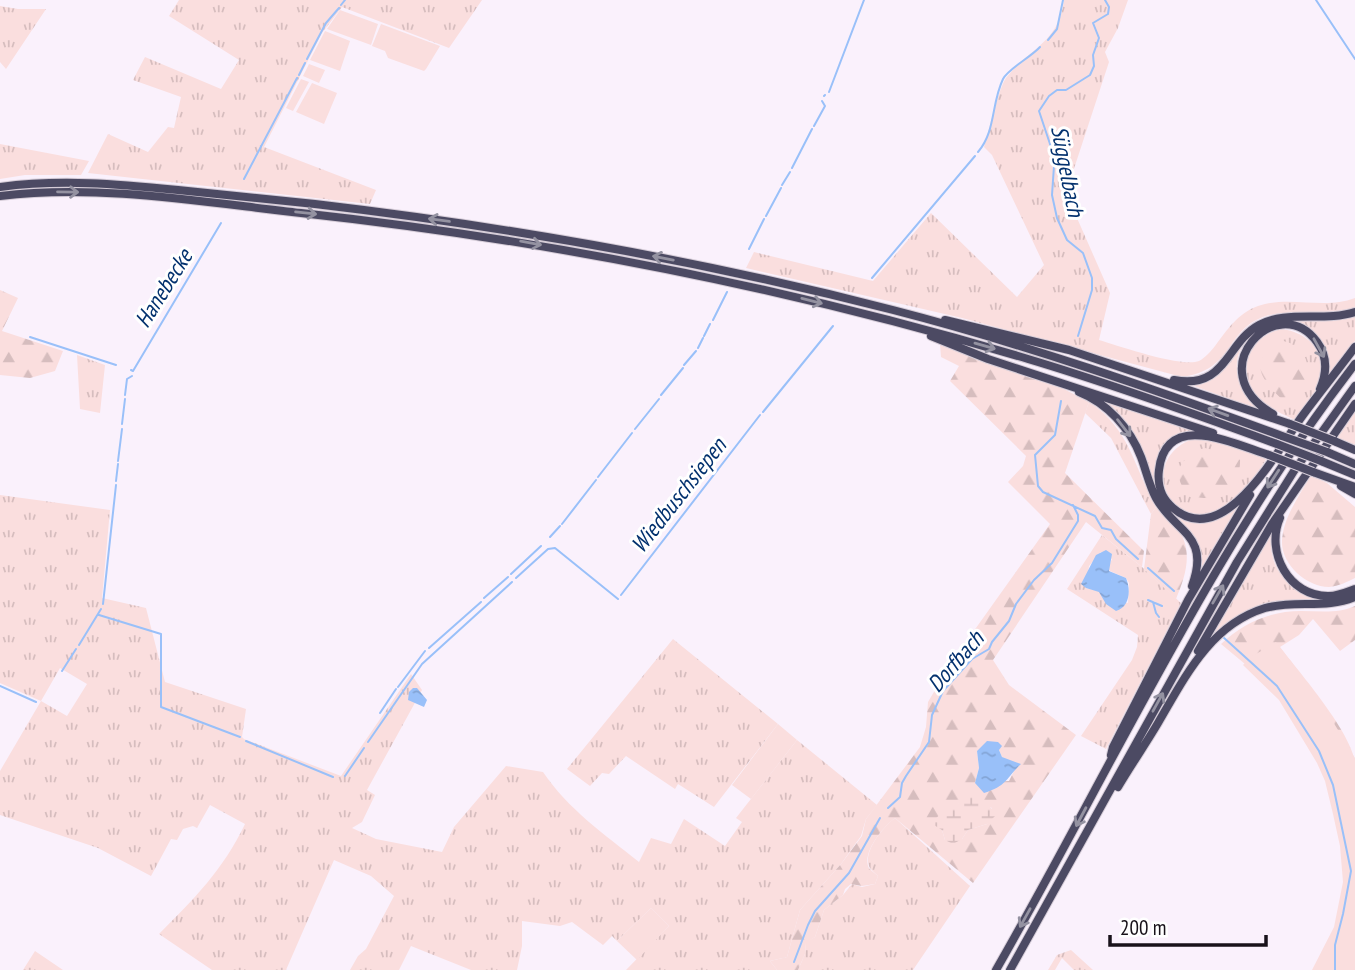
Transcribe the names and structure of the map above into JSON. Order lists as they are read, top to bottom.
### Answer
{
  "water": [
    "Süggelbach",
    "Hanebecke",
    "Wiedbuschsiepen",
    "Dorfbach"
  ],
  "scale_bar": "200 m"
}
